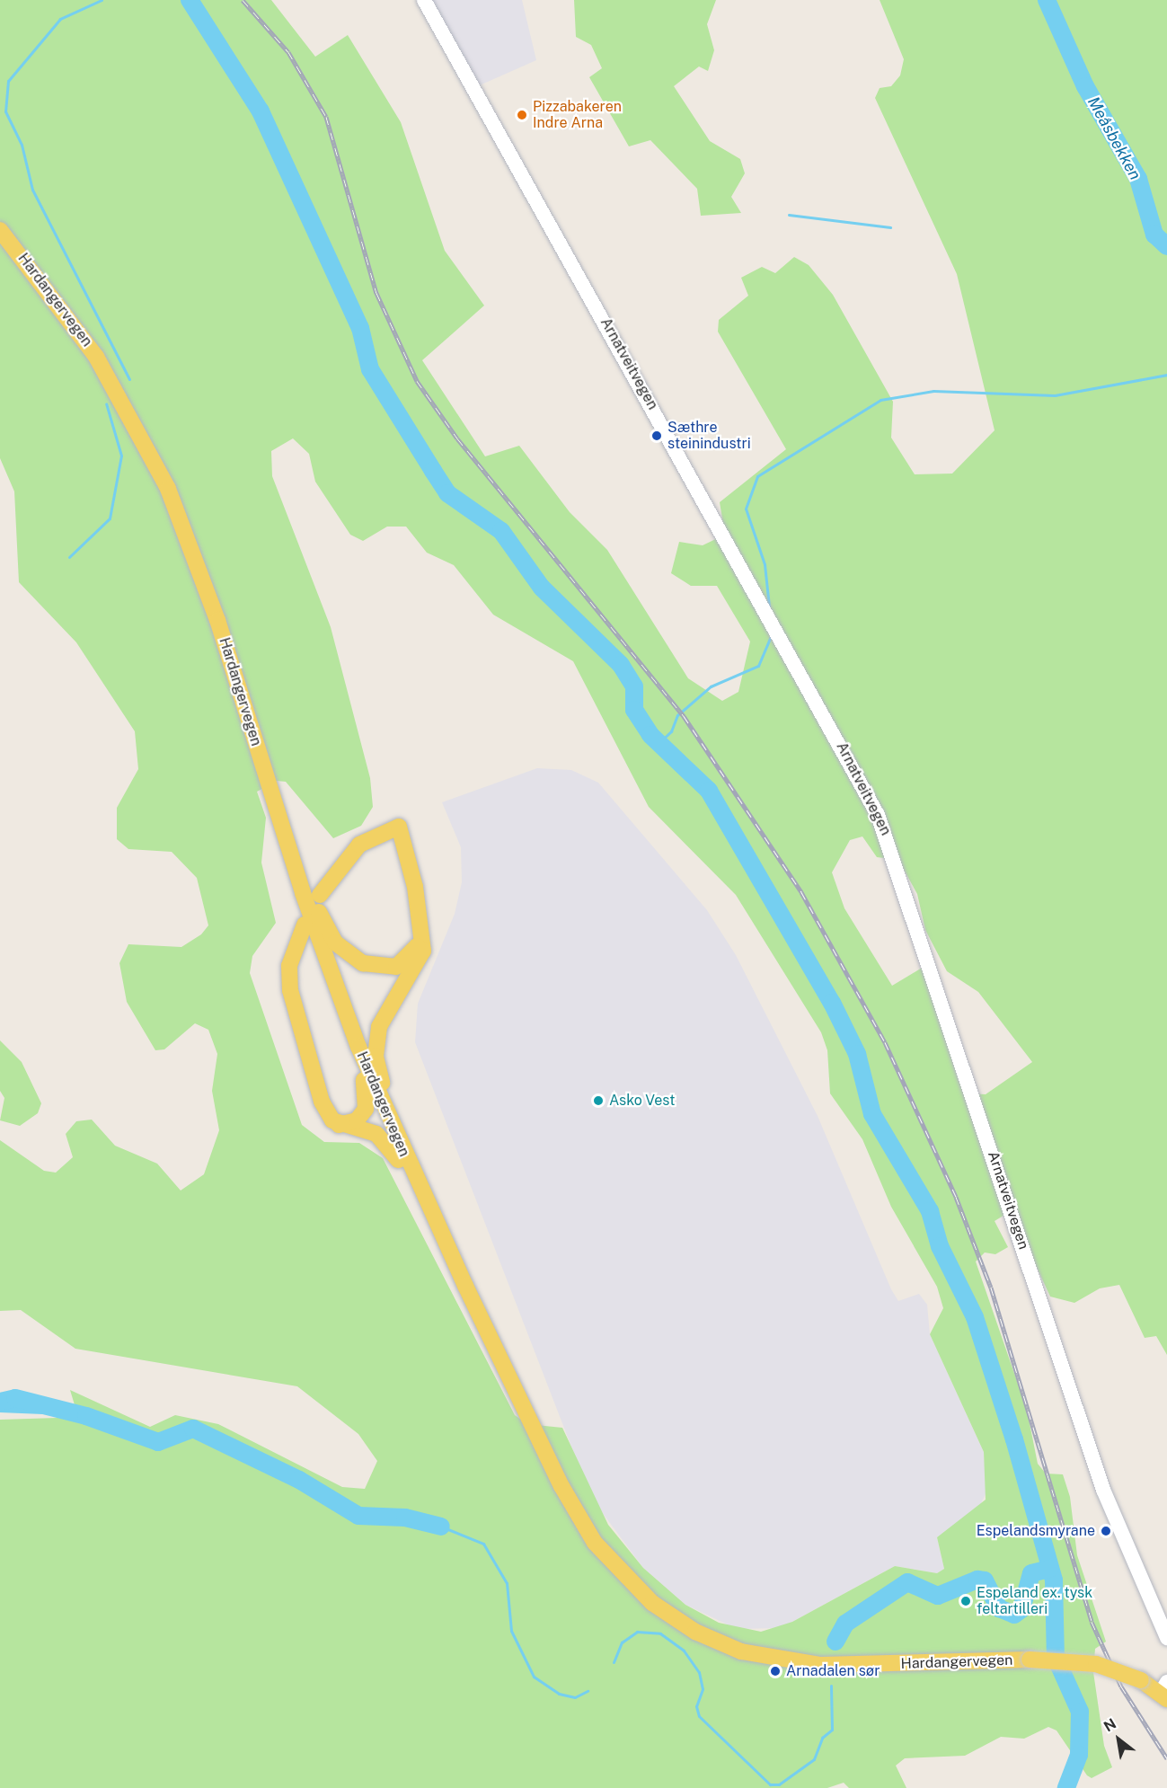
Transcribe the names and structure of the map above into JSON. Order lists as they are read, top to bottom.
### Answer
{
  "streets": {
    "main road": ["Hardangervegen", "Arnatveitvegen"]
  },
  "water": ["Meåsbekken"],
  "places": [
    "Pizzabakeren Indre Arna",
    "Sæthre steinindustri",
    "Asko Vest",
    "Espelandsmyrane",
    "Espeland ex. tysk feltartilleri",
    "Arnadalen sør"
  ],
  "north": "top left"
}
